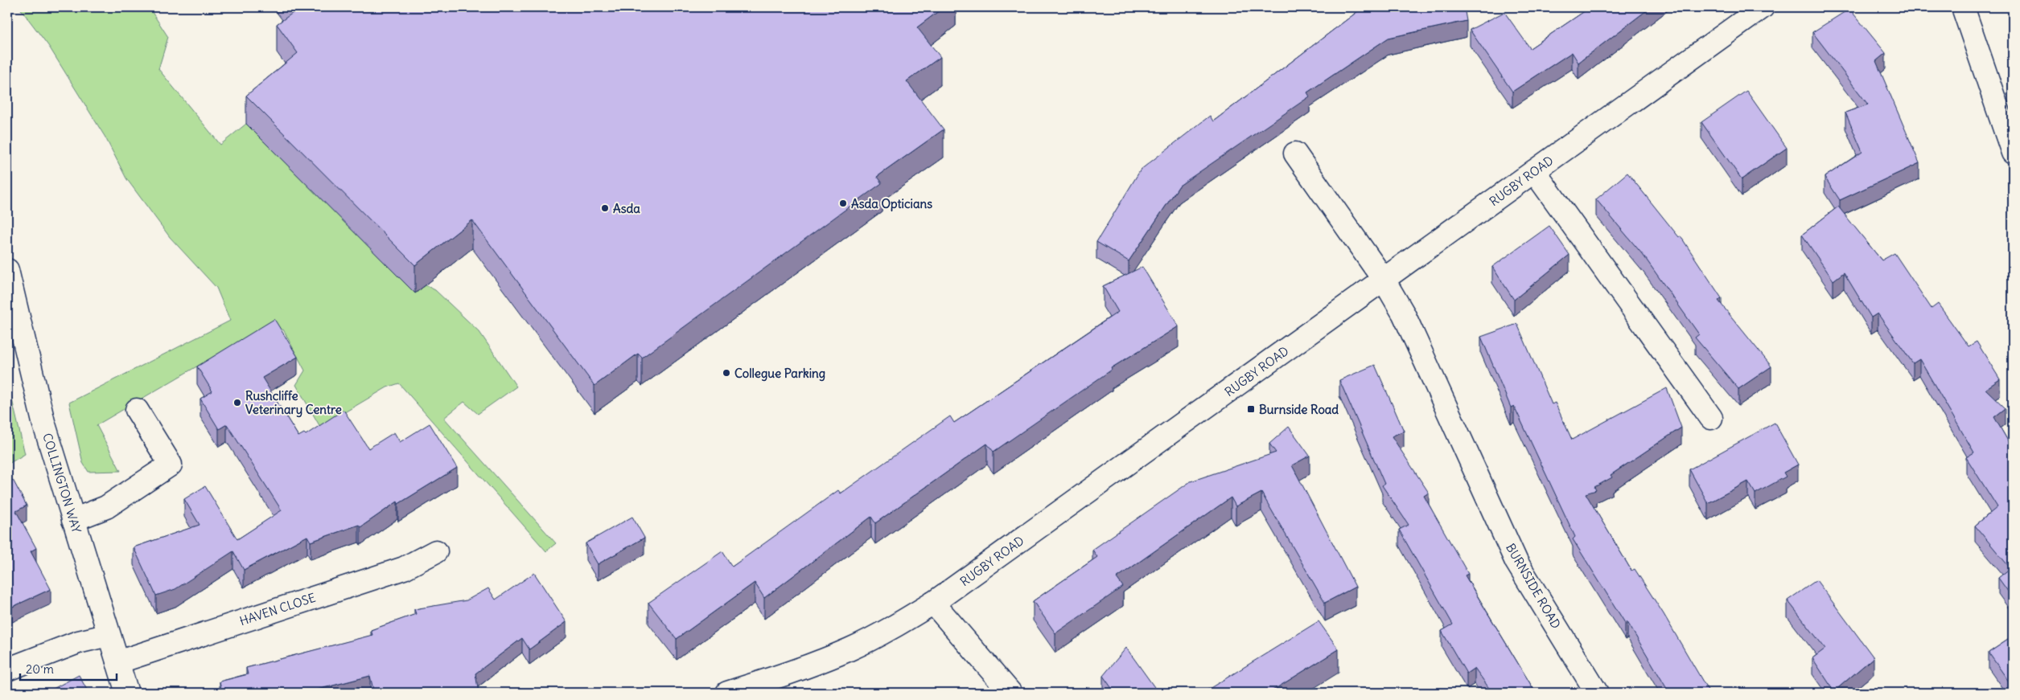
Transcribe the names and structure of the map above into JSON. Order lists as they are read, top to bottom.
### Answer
{
  "streets": {
    "street": [
      "RUGBY ROAD",
      "COLLINGTON WAY",
      "BURNSIDE ROAD",
      "HAVEN CLOSE"
    ]
  },
  "crossings": [
    ["RUGBY ROAD", "BURNSIDE ROAD"],
    ["COLLINGTON WAY", "HAVEN CLOSE"]
  ],
  "places": {
    "other": [
      "Asda Opticians",
      "Asda",
      "Collegue Parking",
      "Rushcliffe Veterinary Centre"
    ],
    "transit": ["Burnside Road"]
  },
  "scale_bar": "20 m"
}
